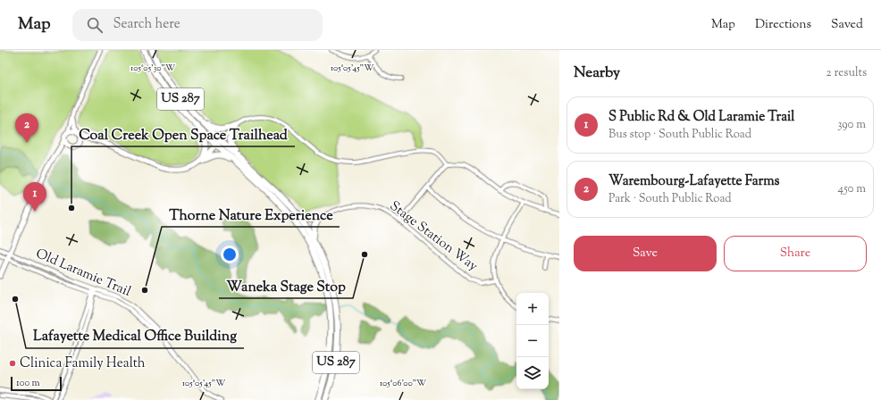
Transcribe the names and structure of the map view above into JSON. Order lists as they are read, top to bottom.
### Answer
{
  "streets": {
    "main road": ["US 287"],
    "street": ["Stage Station Way", "Old Laramie Trail"]
  },
  "places": [
    "Coal Creek Open Space Trailhead",
    "Waneka Stage Stop",
    "Thorne Nature Experience",
    "Lafayette Medical Office Building",
    "Clinica Family Health"
  ],
  "scale_bar": "100 m",
  "page": {
    "header": "Map",
    "search": "Search here",
    "nav": ["Map", "Directions", "Saved"],
    "heading": ["Nearby", "2 results"],
    "list": [
      {
        "mark": "1",
        "name": "S Public Rd & Old Laramie Trail",
        "note": "Bus stop · South Public Road",
        "value": "390 m"
      },
      {
        "mark": "2",
        "name": "Warembourg-Lafayette Farms",
        "note": "Park · South Public Road",
        "value": "450 m"
      }
    ],
    "pins": ["2", "1"],
    "buttons": ["Save", "Share"],
    "map_buttons": ["+", "−"],
    "scale": "100 m"
  },
  "coordinates": ["105°05'30\"W", "105°05'45\"W", "105°06'00\"W"]
}
